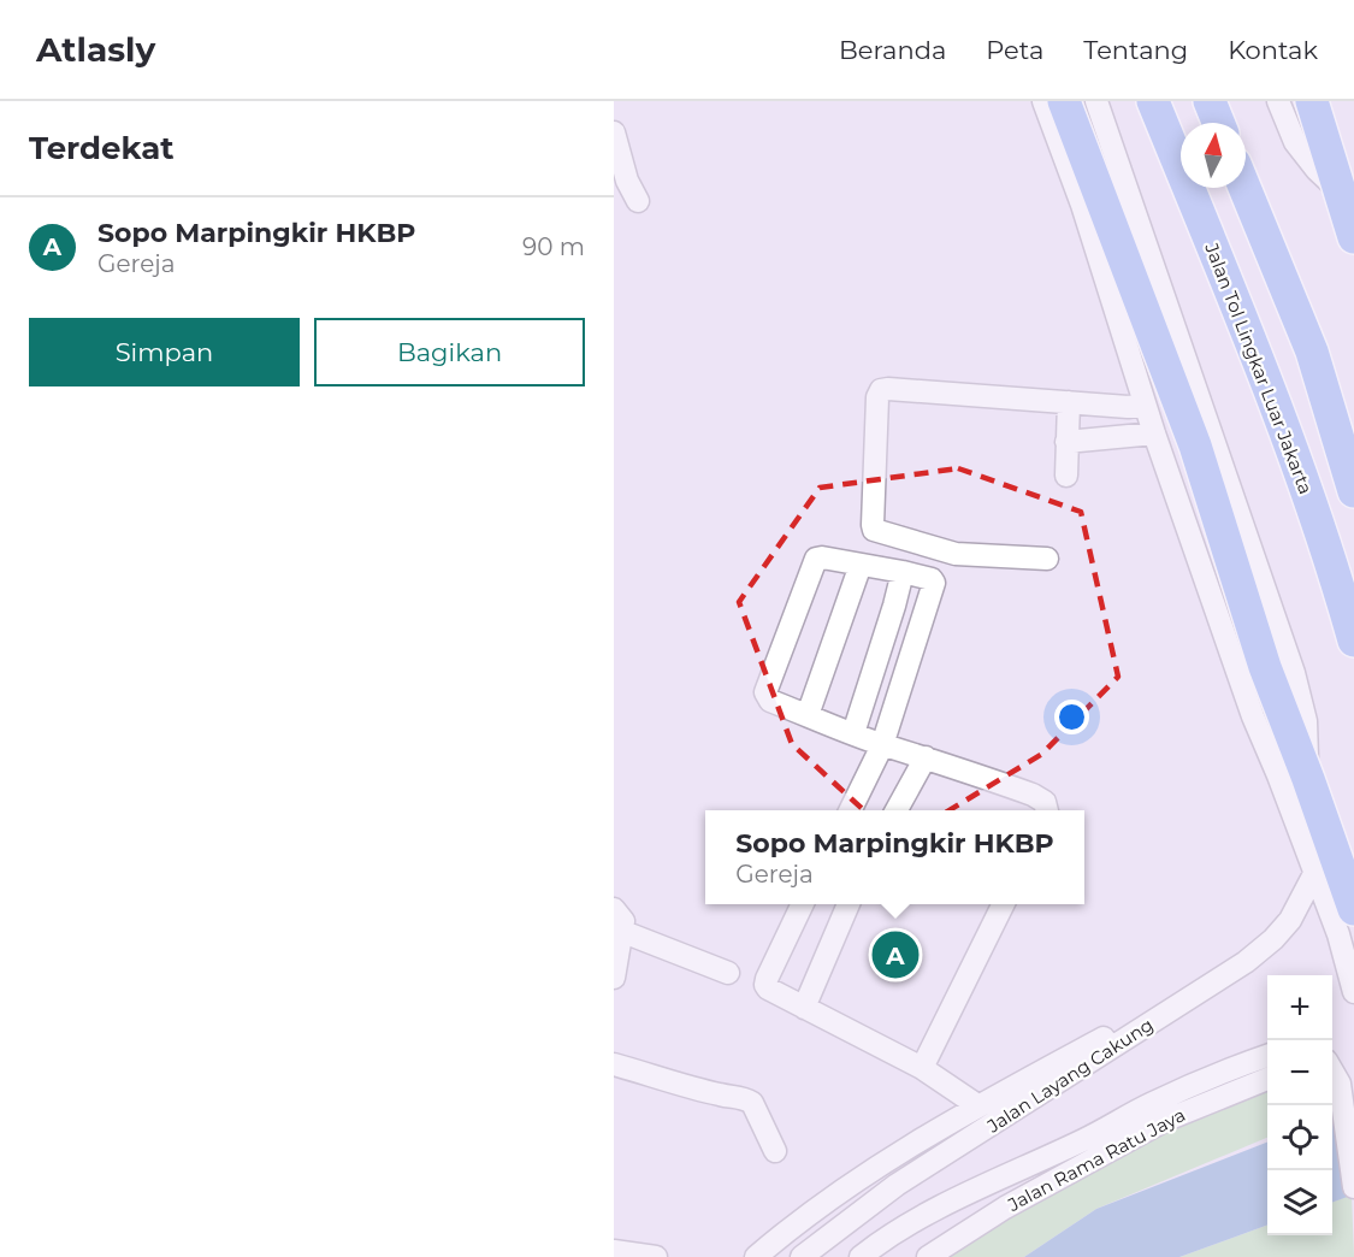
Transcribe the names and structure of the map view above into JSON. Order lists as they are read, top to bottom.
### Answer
{
  "streets": {
    "highway": ["Jalan Tol Lingkar Luar Jakarta"],
    "street": ["Jalan Layang Cakung", "Jalan Rama Ratu Jaya"]
  },
  "north": "top",
  "page": {
    "header": "Atlasly",
    "nav": [
      "Beranda",
      "Peta",
      "Tentang",
      "Kontak"
    ],
    "heading": "Terdekat",
    "list": [
      {
        "mark": "A",
        "name": "Sopo Marpingkir HKBP",
        "note": "Gereja",
        "value": "90 m"
      }
    ],
    "buttons": ["Simpan", "Bagikan"],
    "popup": ["Sopo Marpingkir HKBP", "Gereja"],
    "pins": "A",
    "map_buttons": ["+", "−"]
  }
}
